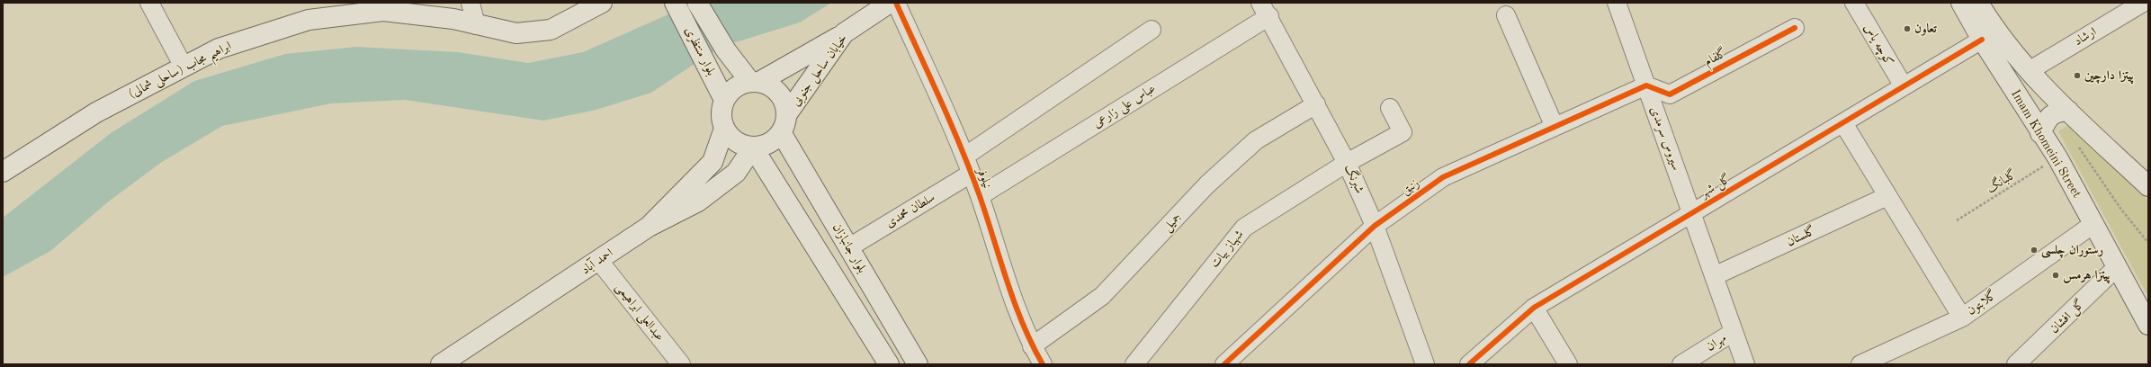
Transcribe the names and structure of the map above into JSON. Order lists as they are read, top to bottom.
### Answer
{
  "streets": {
    "main road": [
      "بلوار منتظری",
      "ابراهیم مجاب (ساحلی شمالی)",
      "خیابان ساحل جنوبی",
      "Imam Khomeini Street",
      "بلوار جانبازان",
      "احمد آباد"
    ],
    "street": [
      "ارشاد",
      "کوچه یاس",
      "گلفام",
      "عباس علی زارعی",
      "سیروس سرمدی",
      "نیلوفر",
      "شبرنگ",
      "گل شهر",
      "زنبق",
      "سلطان محمدی",
      "جمیل",
      "گلستان",
      "شهباز بیات",
      "گلابتون",
      "عبدالعلی ابراهیمی",
      "گل افشان",
      "مهران"
    ],
    "path": ["گلبانگ"]
  },
  "crossings": [
    ["ارشاد", "Imam Khomeini Street"],
    ["کوچه یاس", "گل شهر"],
    ["بلوار منتظری", "خیابان ساحل جنوبی"],
    ["بلوار منتظری", "بلوار جانبازان"],
    ["بلوار منتظری", "احمد آباد"],
    ["گلفام", "سیروس سرمدی"],
    ["گلفام", "زنبق"],
    ["خیابان ساحل جنوبی", "بلوار جانبازان"],
    ["خیابان ساحل جنوبی", "احمد آباد"],
    ["عباس علی زارعی", "نیلوفر"],
    ["عباس علی زارعی", "شبرنگ"],
    ["سیروس سرمدی", "گل شهر"],
    ["سیروس سرمدی", "زنبق"],
    ["Imam Khomeini Street", "گلبانگ"],
    ["Imam Khomeini Street", "گل شهر"],
    ["Imam Khomeini Street", "گلابتون"],
    ["Imam Khomeini Street", "گل افشان"],
    ["نیلوفر", "سلطان محمدی"],
    ["نیلوفر", "جمیل"],
    ["شبرنگ", "زنبق"],
    ["شبرنگ", "جمیل"],
    ["شبرنگ", "شهباز بیات"],
    ["سلطان محمدی", "بلوار جانبازان"],
    ["بلوار جانبازان", "احمد آباد"],
    ["احمد آباد", "عبدالعلی ابراهیمی"]
  ],
  "places": [
    "تعاون",
    "پیتزا دارچین",
    "رستوران چلسی",
    "پیتزا هرمس"
  ]
}
